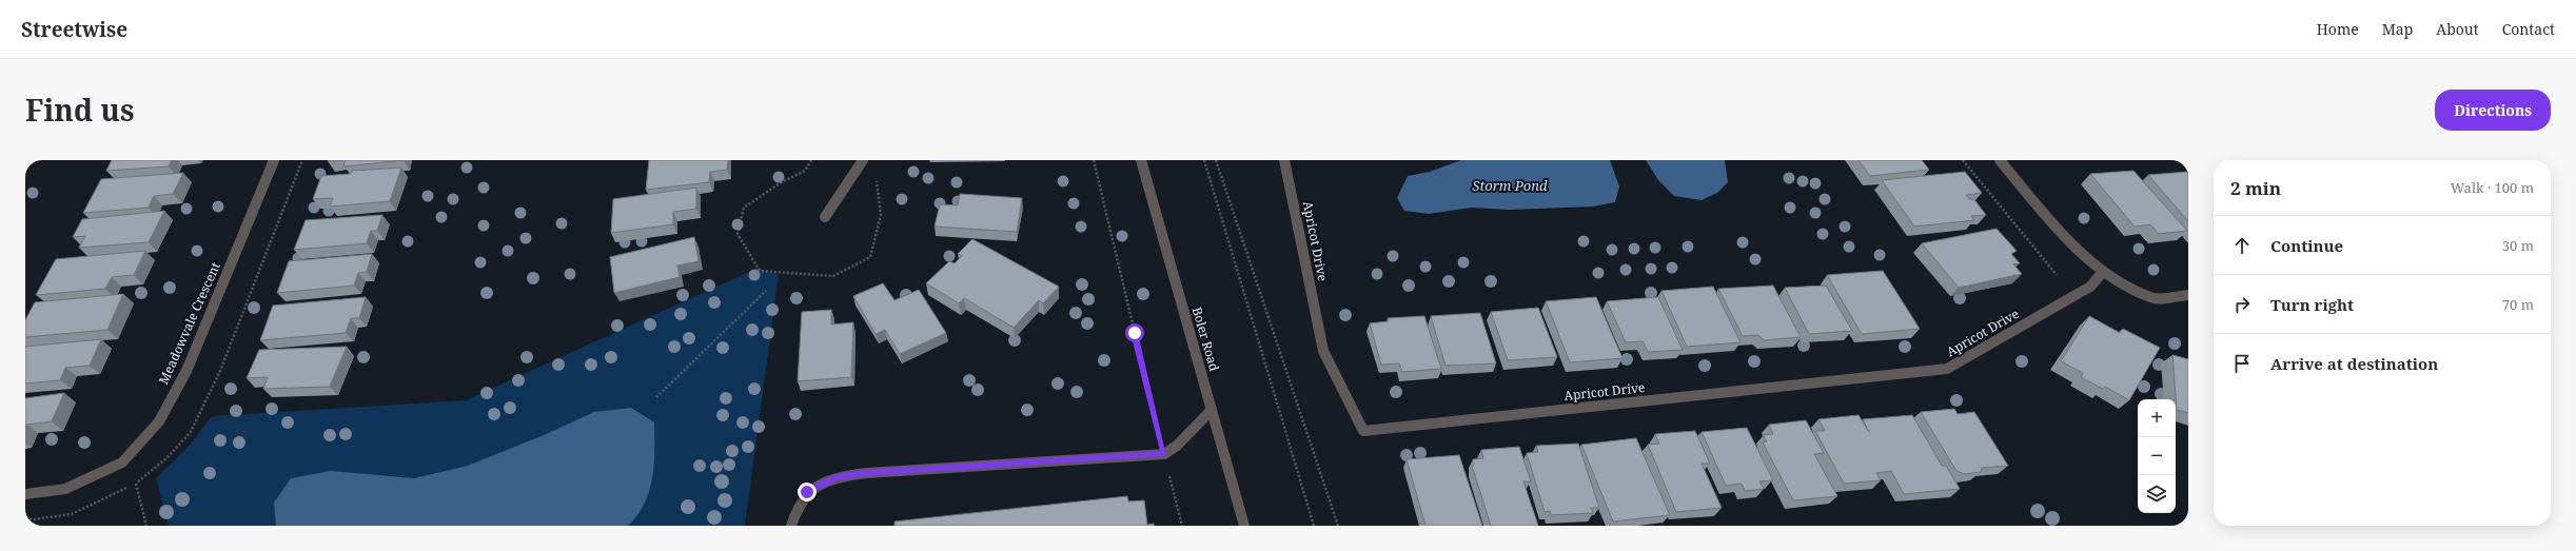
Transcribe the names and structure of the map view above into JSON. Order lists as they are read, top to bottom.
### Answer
{
  "streets": {
    "street": ["Apricot Drive", "Meadowvale Crescent", "Boler Road"]
  },
  "water": ["Storm Pond"],
  "page": {
    "header": "Streetwise",
    "nav": [
      "Home",
      "Map",
      "About",
      "Contact"
    ],
    "title": "Find us",
    "buttons": "Directions",
    "heading": ["2 min", "Walk · 100 m"],
    "list": [
      ["Continue", "30 m"],
      ["Turn right", "70 m"],
      "Arrive at destination"
    ],
    "map_buttons": ["+", "−"]
  }
}
